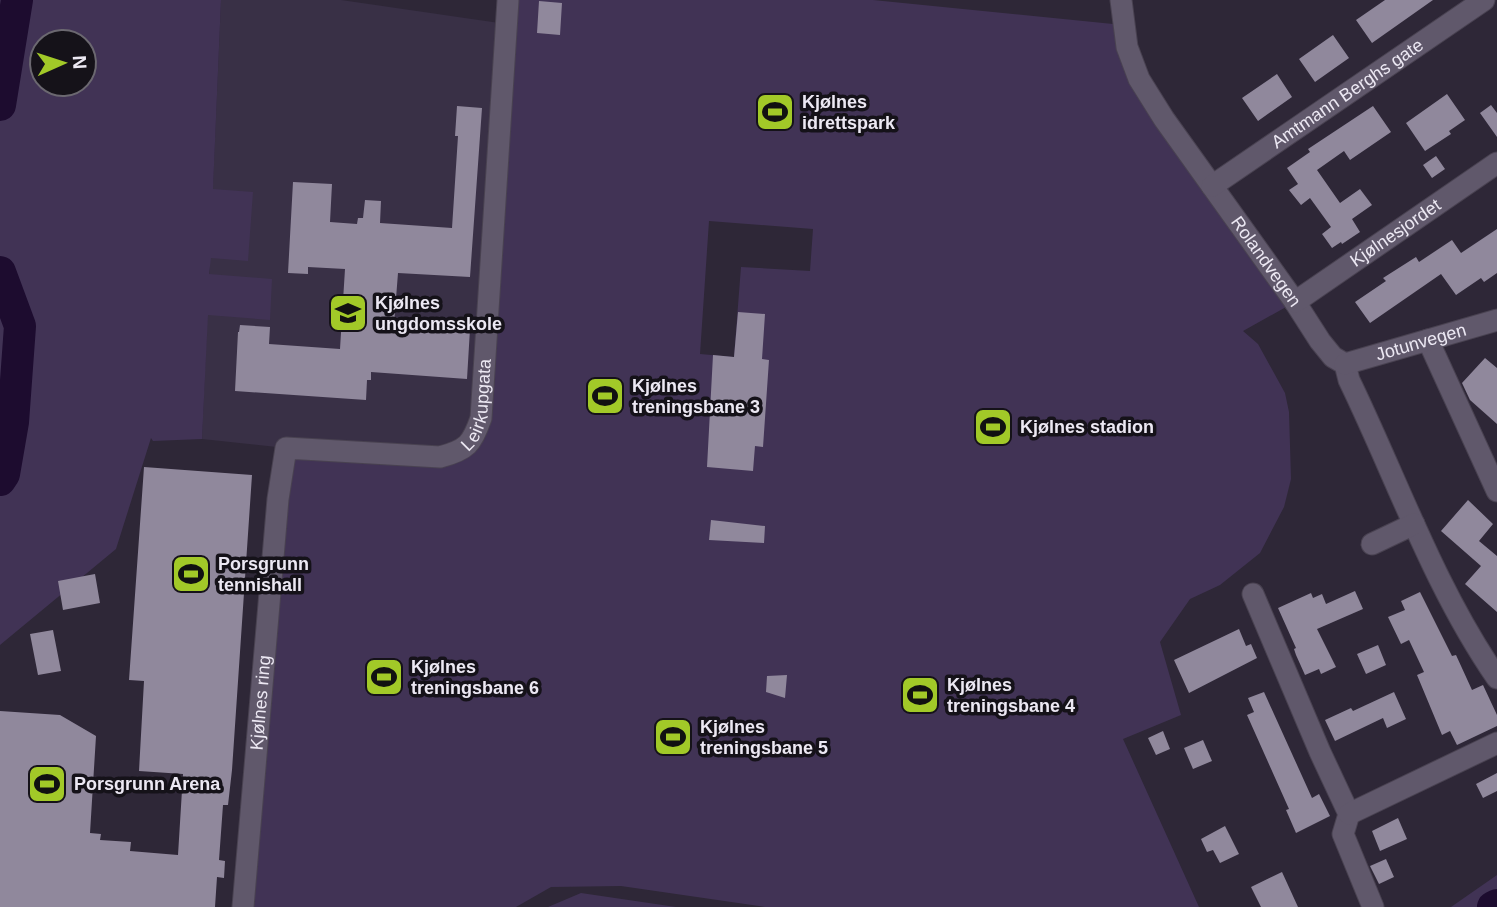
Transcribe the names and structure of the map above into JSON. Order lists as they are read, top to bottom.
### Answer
{
  "streets": {
    "street": [
      "Amtmann Berghs gate",
      "Kjølnesjordet",
      "Rolandvegen",
      "Jotunvegen",
      "Leirkupgata",
      "Kjølnes ring"
    ]
  },
  "crossings": [
    ["Amtmann Berghs gate", "Rolandvegen"],
    ["Kjølnesjordet", "Rolandvegen"],
    ["Rolandvegen", "Jotunvegen"],
    ["Leirkupgata", "Kjølnes ring"]
  ],
  "places": {
    "sports": [
      "Kjølnes idrettspark",
      "Kjølnes treningsbane 3",
      "Kjølnes stadion",
      "Porsgrunn tennishall",
      "Kjølnes treningsbane 6",
      "Kjølnes treningsbane 4",
      "Kjølnes treningsbane 5",
      "Porsgrunn Arena"
    ],
    "school or university": ["Kjølnes ungdomsskole"]
  },
  "north": "right"
}
